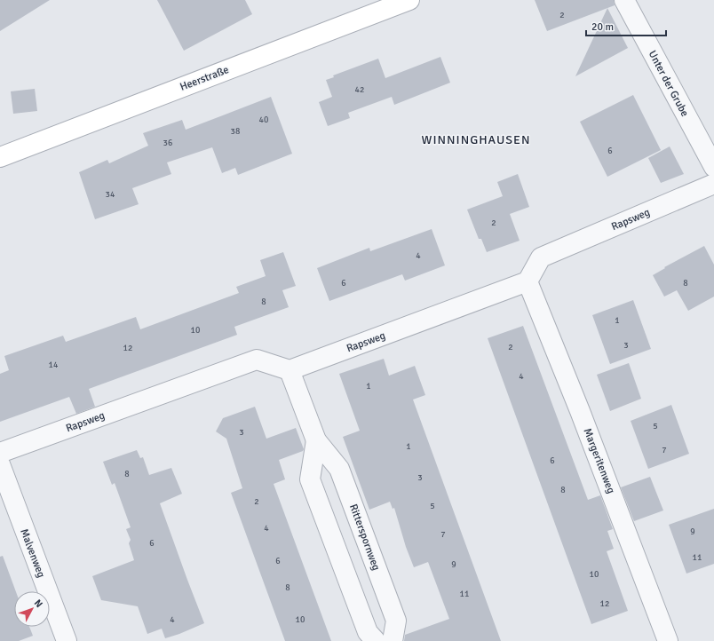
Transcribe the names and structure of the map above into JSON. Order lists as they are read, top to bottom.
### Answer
{
  "streets": {
    "street": [
      "Heerstraße",
      "Unter der Grube",
      "Rapsweg",
      "Margeritenweg",
      "Ritterspornweg",
      "Malvenweg"
    ]
  },
  "crossings": [
    ["Rapsweg", "Margeritenweg"],
    ["Rapsweg", "Ritterspornweg"]
  ],
  "districts": ["WINNINGHAUSEN"],
  "house_numbers": [
    "2",
    "42",
    "40",
    "38",
    "36",
    "6",
    "34",
    "2",
    "4",
    "6",
    "8",
    "8",
    "1",
    "10",
    "3",
    "2",
    "12",
    "14",
    "4",
    "1",
    "5",
    "3",
    "1",
    "7",
    "6",
    "8",
    "3",
    "8",
    "2",
    "5",
    "4",
    "9",
    "7",
    "6",
    "11",
    "6",
    "9",
    "10",
    "8",
    "11",
    "12",
    "4",
    "10"
  ],
  "scale_bar": "20 m",
  "north": "top right"
}
